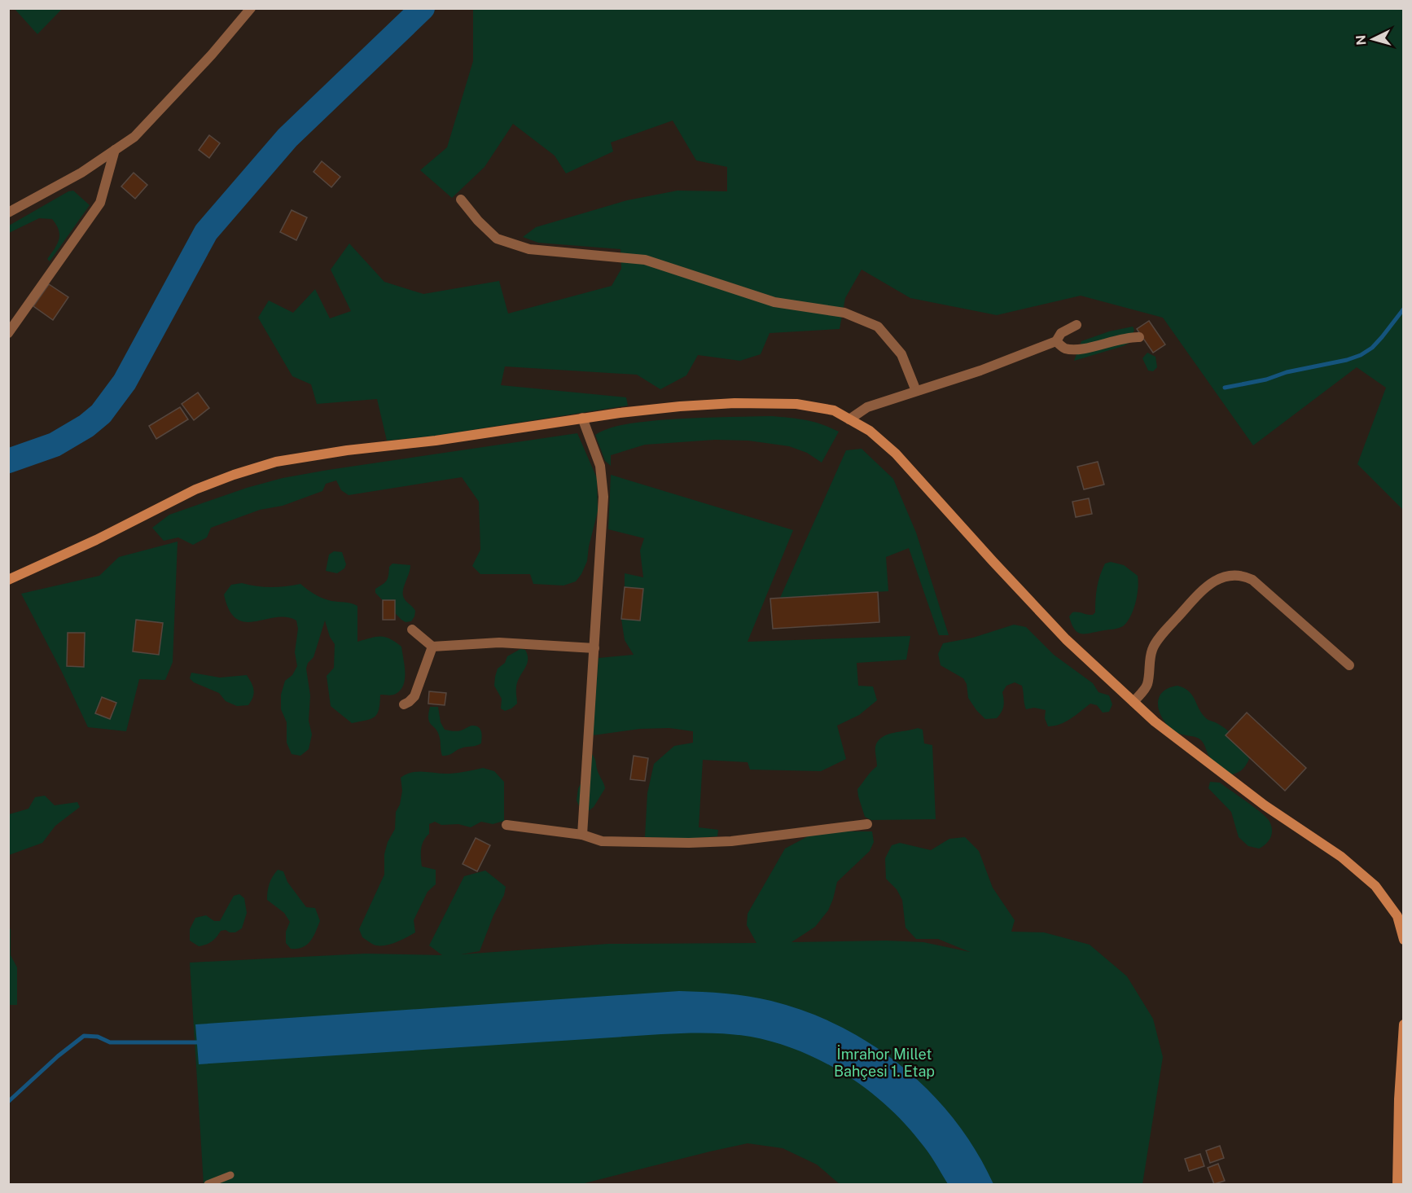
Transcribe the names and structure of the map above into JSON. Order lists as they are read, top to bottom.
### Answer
{
  "parks": ["İmrahor Millet Bahçesi 1. Etap"],
  "north": "left"
}
